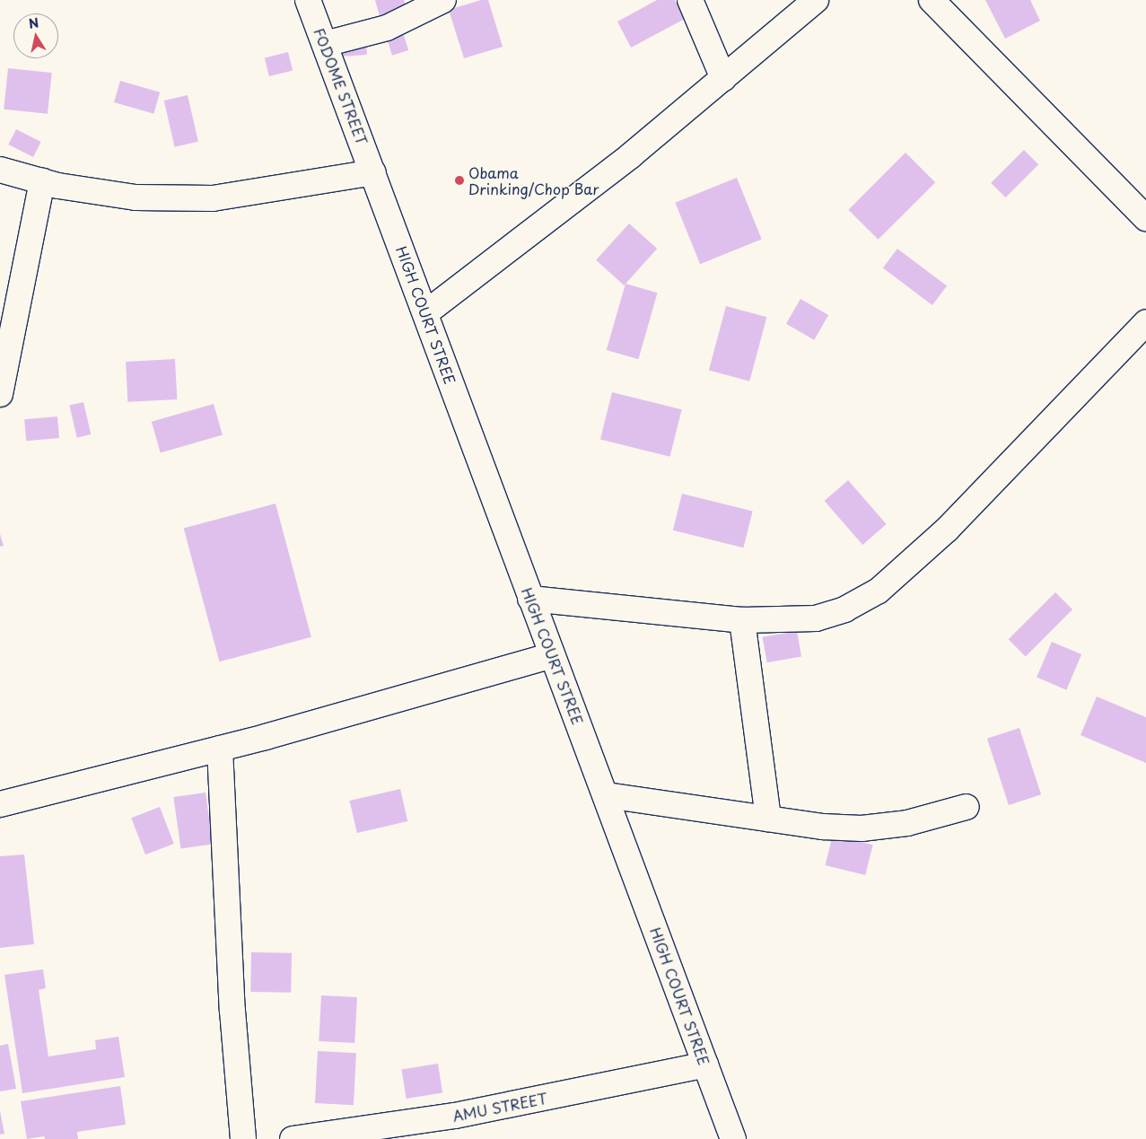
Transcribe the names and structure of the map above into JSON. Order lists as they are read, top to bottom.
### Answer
{
  "streets": {
    "street": ["FODOME STREET", "HIGH COURT STREE", "AMU STREET"]
  },
  "crossings": [
    ["FODOME STREET", "HIGH COURT STREE"],
    ["HIGH COURT STREE", "AMU STREET"]
  ],
  "places": ["Obama Drinking/Chop Bar"],
  "north": "top"
}
